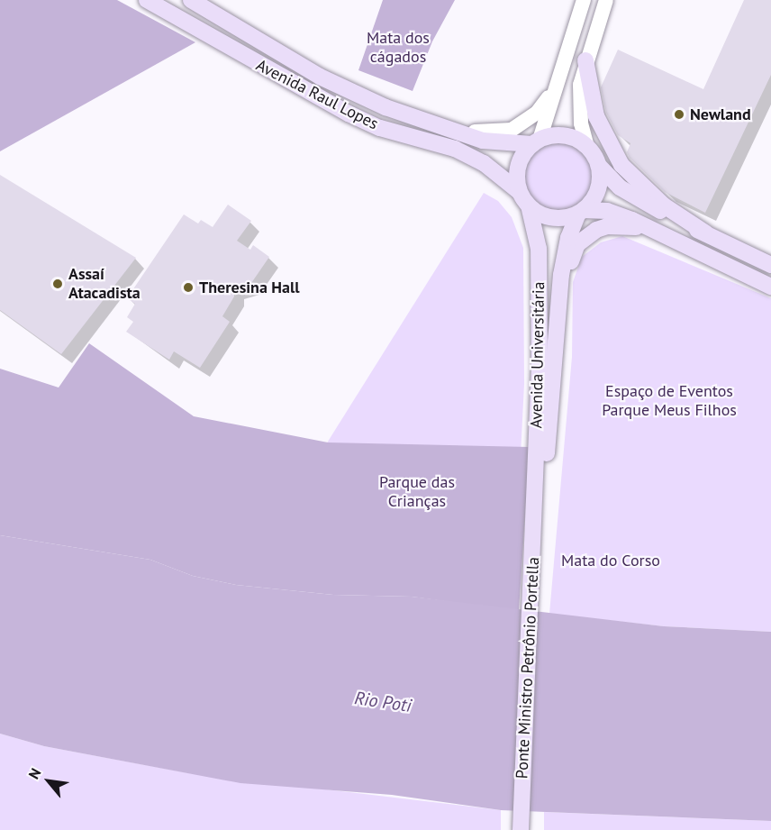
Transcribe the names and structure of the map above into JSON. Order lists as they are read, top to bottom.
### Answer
{
  "streets": {
    "main road": ["Avenida Raul Lopes", "Avenida Universitária", "Ponte Ministro Petrônio Portella"]
  },
  "crossings": [
    ["Avenida Raul Lopes", "Avenida Universitária"],
    ["Avenida Universitária", "Ponte Ministro Petrônio Portella"]
  ],
  "water": ["Rio Poti"],
  "parks": [
    "Mata dos cágados",
    "Espaço de Eventos Parque Meus Filhos",
    "Parque das Crianças",
    "Mata do Corso"
  ],
  "places": ["Newland", "Assaí Atacadista", "Theresina Hall"],
  "north": "top left"
}
